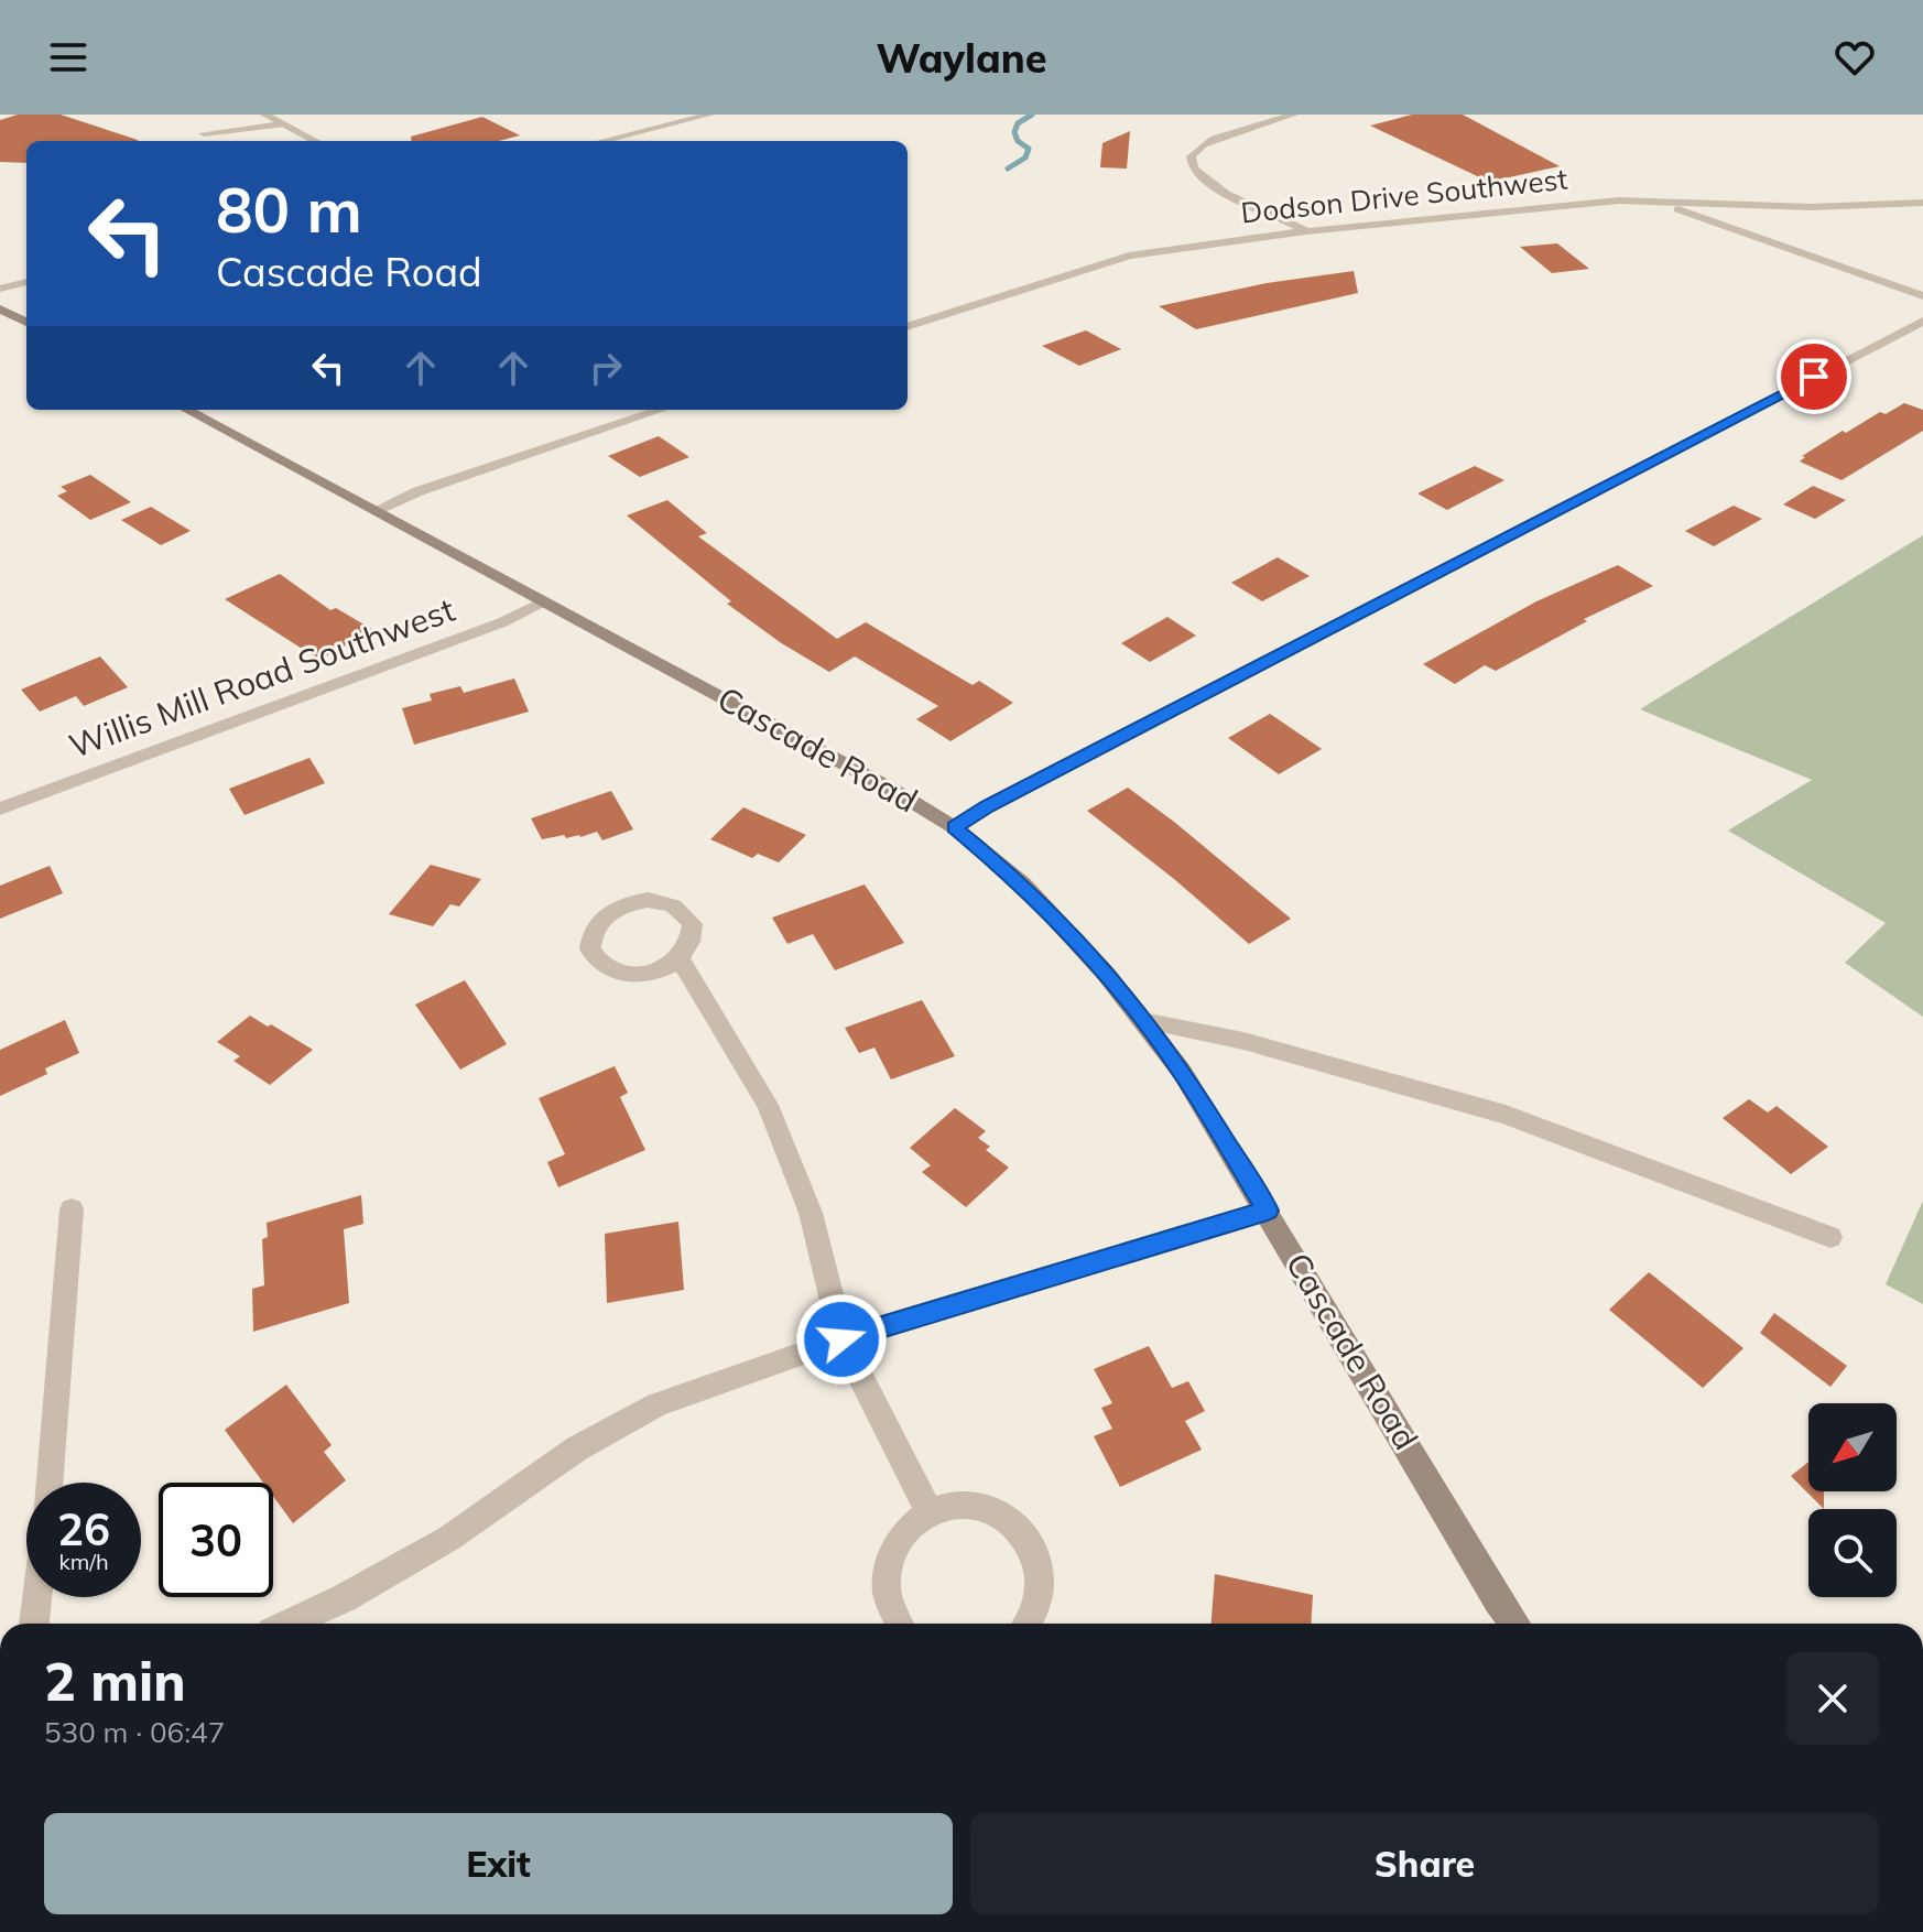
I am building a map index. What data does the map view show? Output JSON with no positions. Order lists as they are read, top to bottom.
{
  "streets": {
    "main road": ["Cascade Road"],
    "street": ["Dodson Drive Southwest", "Willis Mill Road Southwest"]
  },
  "crossings": [
    ["Willis Mill Road Southwest", "Cascade Road"]
  ],
  "north": "bottom left",
  "page": {
    "header": "Waylane",
    "turn": ["80 m", "Cascade Road"],
    "speed": "26 km/h",
    "limit": "30",
    "heading": ["2 min", "530 m · 06:47"],
    "buttons": ["Exit", "Share"]
  }
}
